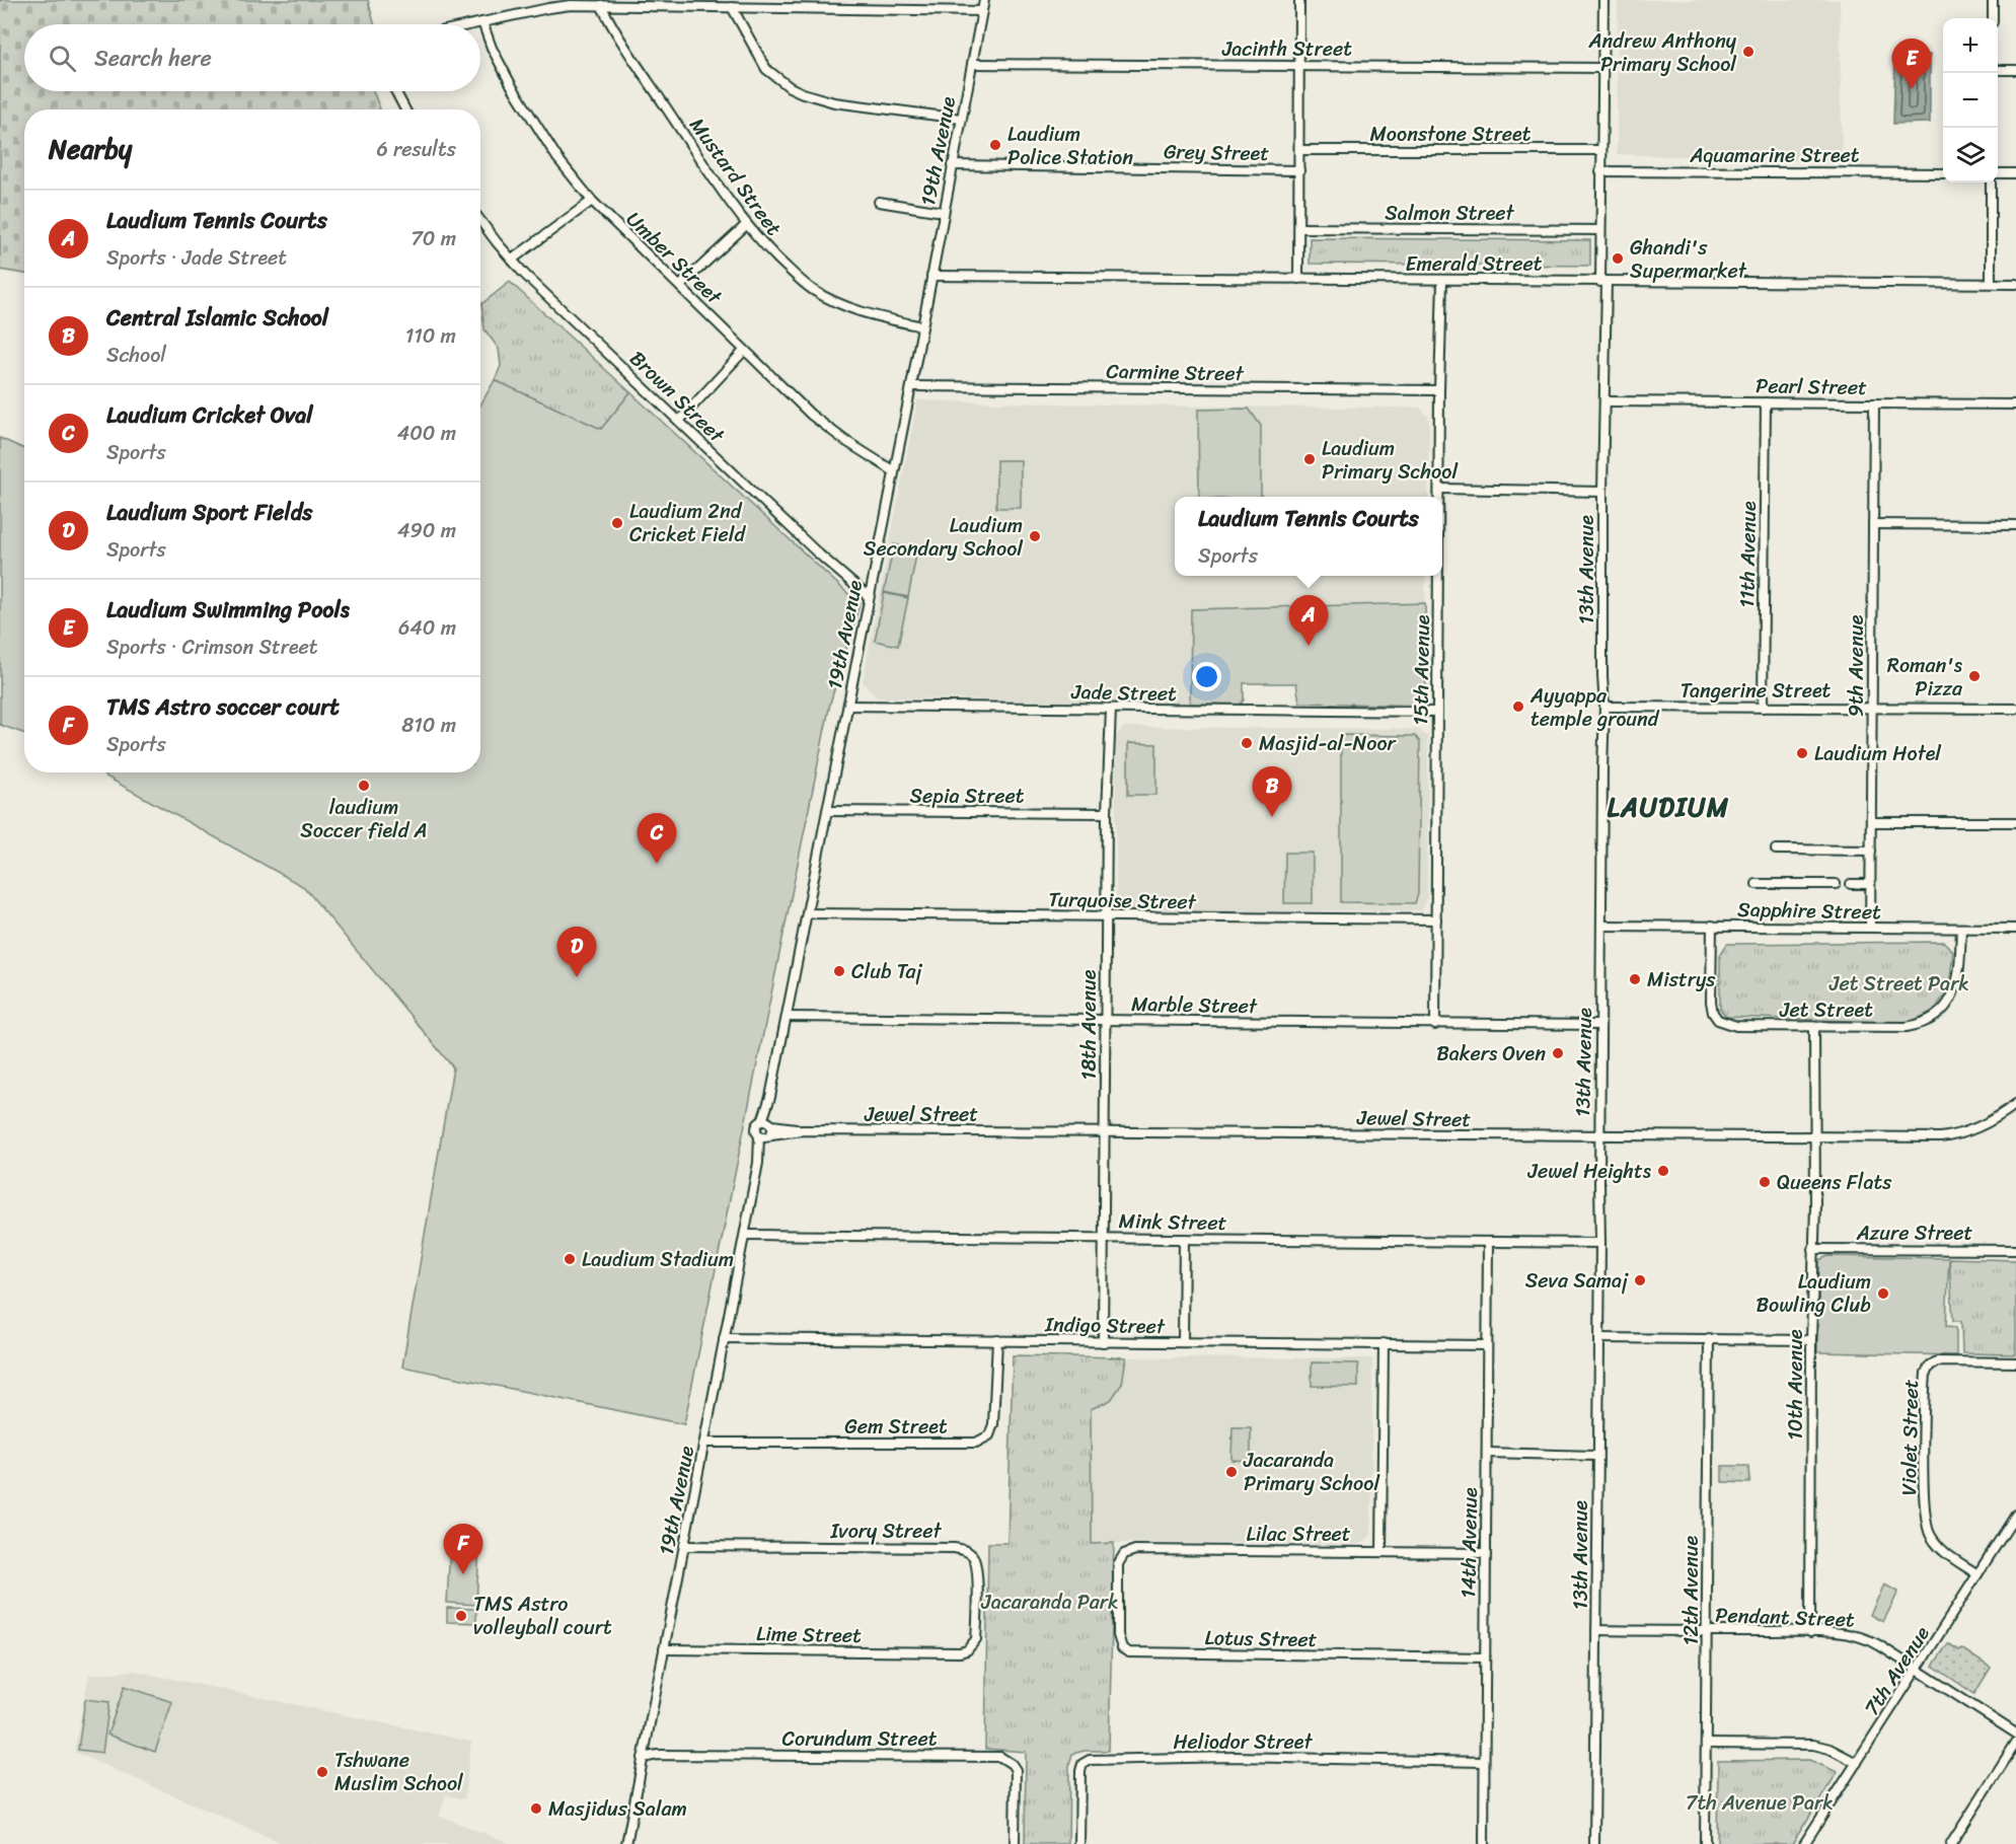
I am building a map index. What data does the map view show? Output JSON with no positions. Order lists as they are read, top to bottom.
{
  "streets": {
    "street": [
      "Jacinth Street",
      "Moonstone Street",
      "19th Avenue",
      "Grey Street",
      "Aquamarine Street",
      "Mustard Street",
      "Salmon Street",
      "Umber Street",
      "Emerald Street",
      "Carmine Street",
      "Pearl Street",
      "Brown Street",
      "11th Avenue",
      "13th Avenue",
      "9th Avenue",
      "15th Avenue",
      "Tangerine Street",
      "Jade Street",
      "Sepia Street",
      "Turquoise Street",
      "Sapphire Street",
      "Marble Street",
      "Jet Street",
      "18th Avenue",
      "Jewel Street",
      "Mink Street",
      "Azure Street",
      "Indigo Street",
      "10th Avenue",
      "Gem Street",
      "Violet Street",
      "Ivory Street",
      "Lilac Street",
      "14th Avenue",
      "12th Avenue",
      "Pendant Street",
      "Lime Street",
      "Lotus Street",
      "7th Avenue",
      "Corundum Street",
      "Heliodor Street"
    ]
  },
  "crossings": [
    ["Jacinth Street", "19th Avenue"],
    ["Jacinth Street", "13th Avenue"],
    ["Moonstone Street", "13th Avenue"],
    ["19th Avenue", "Grey Street"],
    ["19th Avenue", "Mustard Street"],
    ["19th Avenue", "Umber Street"],
    ["19th Avenue", "Emerald Street"],
    ["19th Avenue", "Carmine Street"],
    ["19th Avenue", "Brown Street"],
    ["19th Avenue", "Jade Street"],
    ["19th Avenue", "Sepia Street"],
    ["19th Avenue", "Turquoise Street"],
    ["19th Avenue", "Marble Street"],
    ["19th Avenue", "Jewel Street"],
    ["19th Avenue", "Mink Street"],
    ["19th Avenue", "Indigo Street"],
    ["19th Avenue", "Gem Street"],
    ["19th Avenue", "Ivory Street"],
    ["19th Avenue", "Lime Street"],
    ["19th Avenue", "Corundum Street"],
    ["Aquamarine Street", "13th Avenue"],
    ["Salmon Street", "13th Avenue"],
    ["Emerald Street", "13th Avenue"],
    ["Emerald Street", "15th Avenue"],
    ["Carmine Street", "15th Avenue"],
    ["Pearl Street", "11th Avenue"],
    ["Pearl Street", "13th Avenue"],
    ["Pearl Street", "9th Avenue"],
    ["11th Avenue", "Tangerine Street"],
    ["13th Avenue", "Tangerine Street"],
    ["13th Avenue", "Sapphire Street"],
    ["13th Avenue", "Marble Street"],
    ["13th Avenue", "Jewel Street"],
    ["13th Avenue", "Mink Street"],
    ["13th Avenue", "Pendant Street"],
    ["9th Avenue", "Tangerine Street"],
    ["9th Avenue", "Sapphire Street"],
    ["15th Avenue", "Jade Street"],
    ["15th Avenue", "Turquoise Street"],
    ["15th Avenue", "Marble Street"],
    ["Jade Street", "18th Avenue"],
    ["Sepia Street", "18th Avenue"],
    ["Turquoise Street", "18th Avenue"],
    ["Sapphire Street", "Jet Street"],
    ["Marble Street", "18th Avenue"],
    ["Jet Street", "10th Avenue"],
    ["18th Avenue", "Jewel Street"],
    ["18th Avenue", "Mink Street"],
    ["18th Avenue", "Indigo Street"],
    ["Jewel Street", "10th Avenue"],
    ["Mink Street", "14th Avenue"],
    ["Azure Street", "10th Avenue"],
    ["Indigo Street", "Gem Street"],
    ["Indigo Street", "14th Avenue"],
    ["10th Avenue", "Pendant Street"],
    ["Violet Street", "7th Avenue"],
    ["Ivory Street", "Lime Street"],
    ["Lilac Street", "14th Avenue"],
    ["Lilac Street", "Lotus Street"],
    ["14th Avenue", "Lotus Street"],
    ["14th Avenue", "Heliodor Street"],
    ["12th Avenue", "Pendant Street"],
    ["Pendant Street", "7th Avenue"]
  ],
  "districts": ["LAUDIUM"],
  "parks": ["Jet Street Park", "Jacaranda Park", "7th Avenue Park"],
  "places": [
    "Andrew Anthony Primary School",
    "Laudium Police Station",
    "Ghandi's Supermarket",
    "Laudium Primary School",
    "Laudium 2nd Cricket Field",
    "Laudium Secondary School",
    "Roman's Pizza",
    "Ayyappa temple ground",
    "Masjid-al-Noor",
    "Laudium Hotel",
    "laudium Soccer field A",
    "Club Taj",
    "Mistrys",
    "Bakers Oven",
    "Jewel Heights",
    "Queens Flats",
    "Laudium Stadium",
    "Seva Samaj",
    "Laudium Bowling Club",
    "Jacaranda Primary School",
    "TMS Astro volleyball court",
    "Tshwane Muslim School",
    "Masjidus Salam"
  ],
  "page": {
    "map_buttons": ["+", "−"],
    "search": "Search here",
    "pins": [
      "E",
      "A",
      "B",
      "C",
      "D",
      "F"
    ],
    "heading": ["Nearby", "6 results"],
    "list": [
      {
        "mark": "A",
        "name": "Laudium Tennis Courts",
        "note": "Sports · Jade Street",
        "value": "70 m"
      },
      {
        "mark": "B",
        "name": "Central Islamic School",
        "note": "School",
        "value": "110 m"
      },
      {
        "mark": "C",
        "name": "Laudium Cricket Oval",
        "note": "Sports",
        "value": "400 m"
      },
      {
        "mark": "D",
        "name": "Laudium Sport Fields",
        "note": "Sports",
        "value": "490 m"
      },
      {
        "mark": "E",
        "name": "Laudium Swimming Pools",
        "note": "Sports · Crimson Street",
        "value": "640 m"
      },
      {
        "mark": "F",
        "name": "TMS Astro soccer court",
        "note": "Sports",
        "value": "810 m"
      }
    ],
    "popup": ["Laudium Tennis Courts", "Sports"]
  }
}
